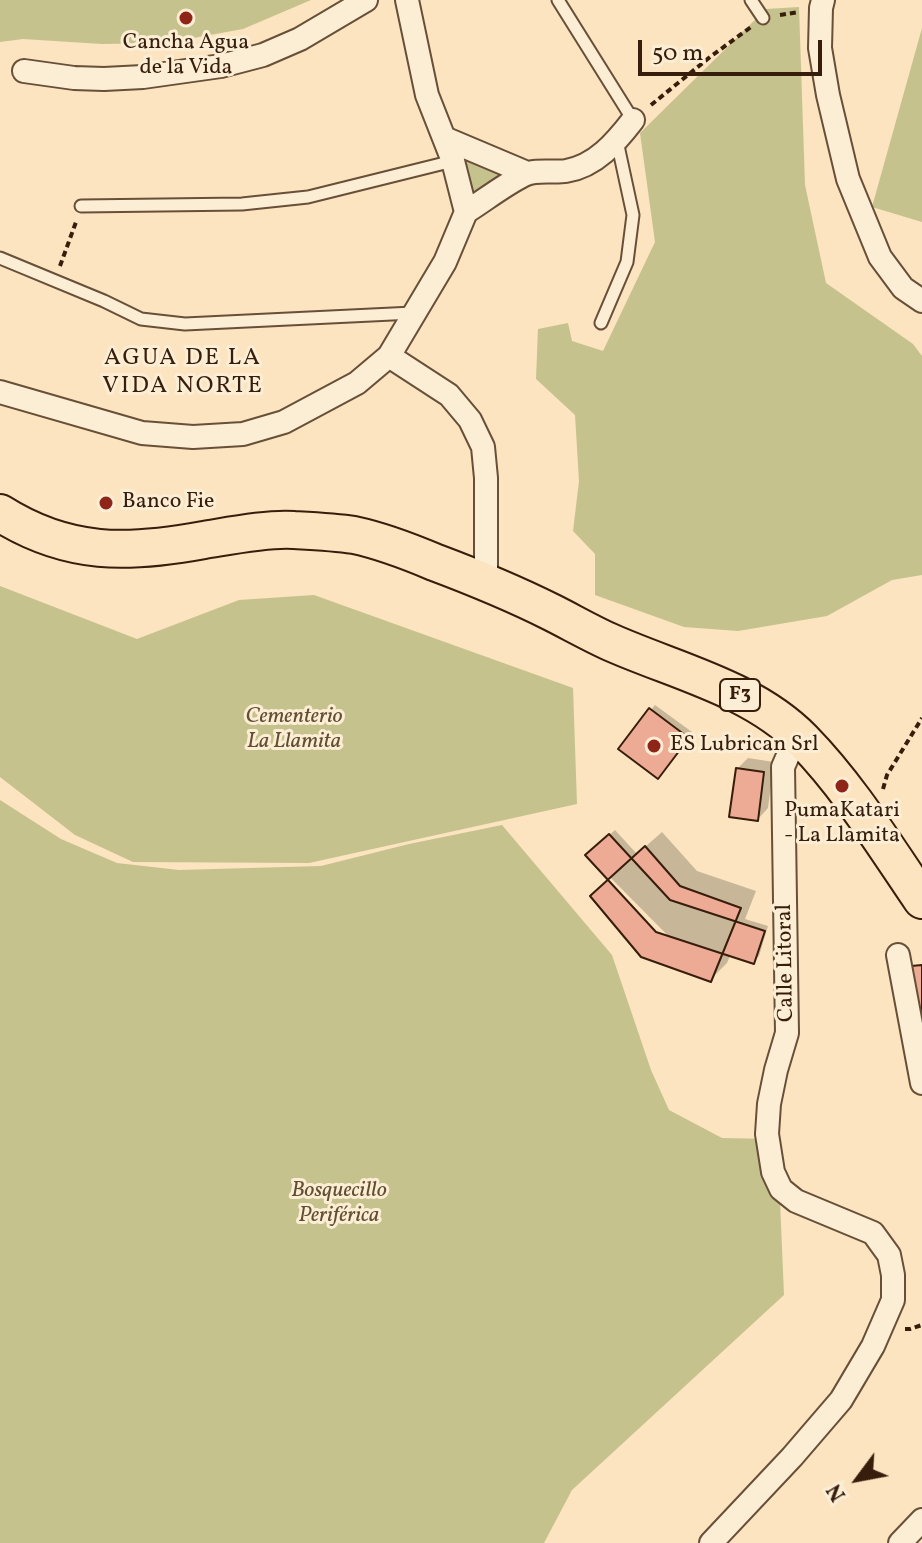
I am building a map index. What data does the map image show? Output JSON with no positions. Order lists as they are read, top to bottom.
{
  "streets": {
    "highway": ["F3"],
    "street": ["Calle Litoral"]
  },
  "crossings": [
    ["F3", "Calle Litoral"]
  ],
  "districts": ["AGUA DE LA VIDA NORTE"],
  "parks": ["Cementerio La Llamita", "Bosquecillo Periférica"],
  "places": [
    "Cancha Agua de la Vida",
    "Banco Fie",
    "ES Lubrican Srl",
    "PumaKatari - La Llamita"
  ],
  "scale_bar": "50 m",
  "north": "bottom left"
}
